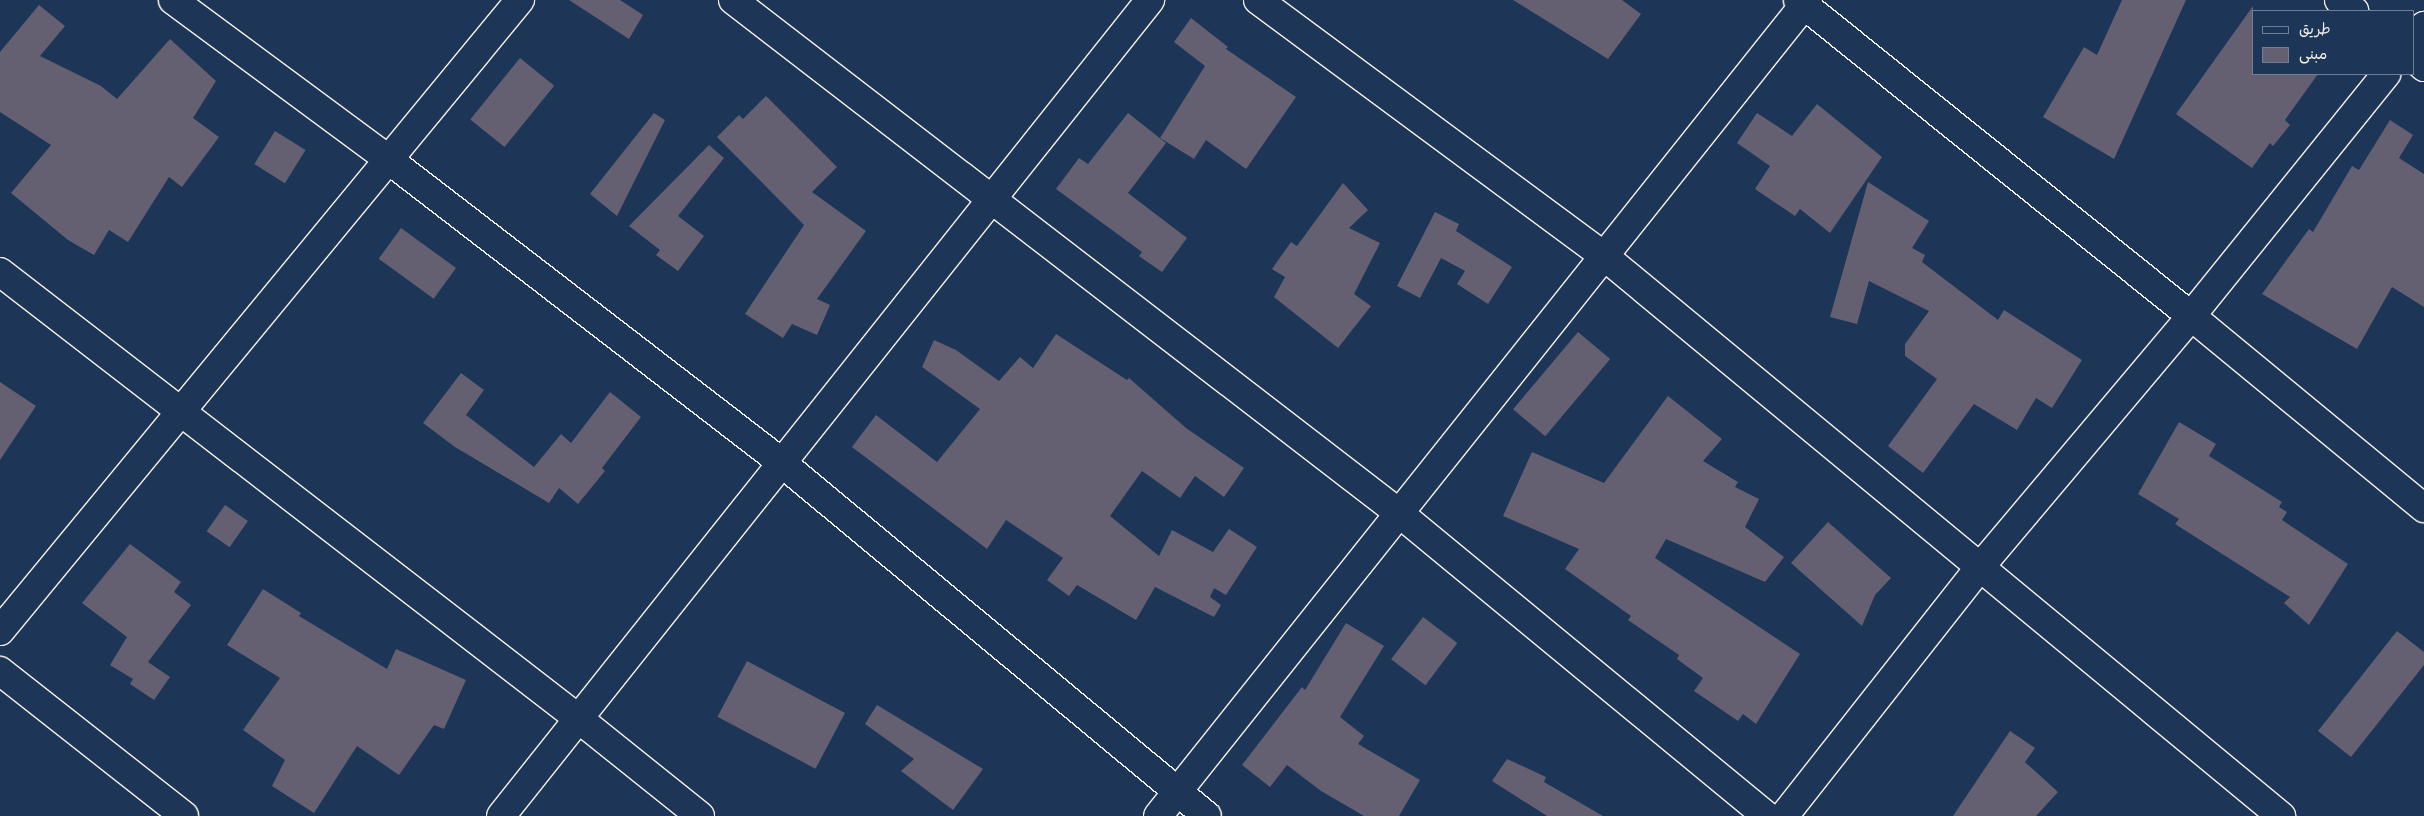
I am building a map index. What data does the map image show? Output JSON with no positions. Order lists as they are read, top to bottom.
{
  "legend": ["طريق", "مبنى"]
}
